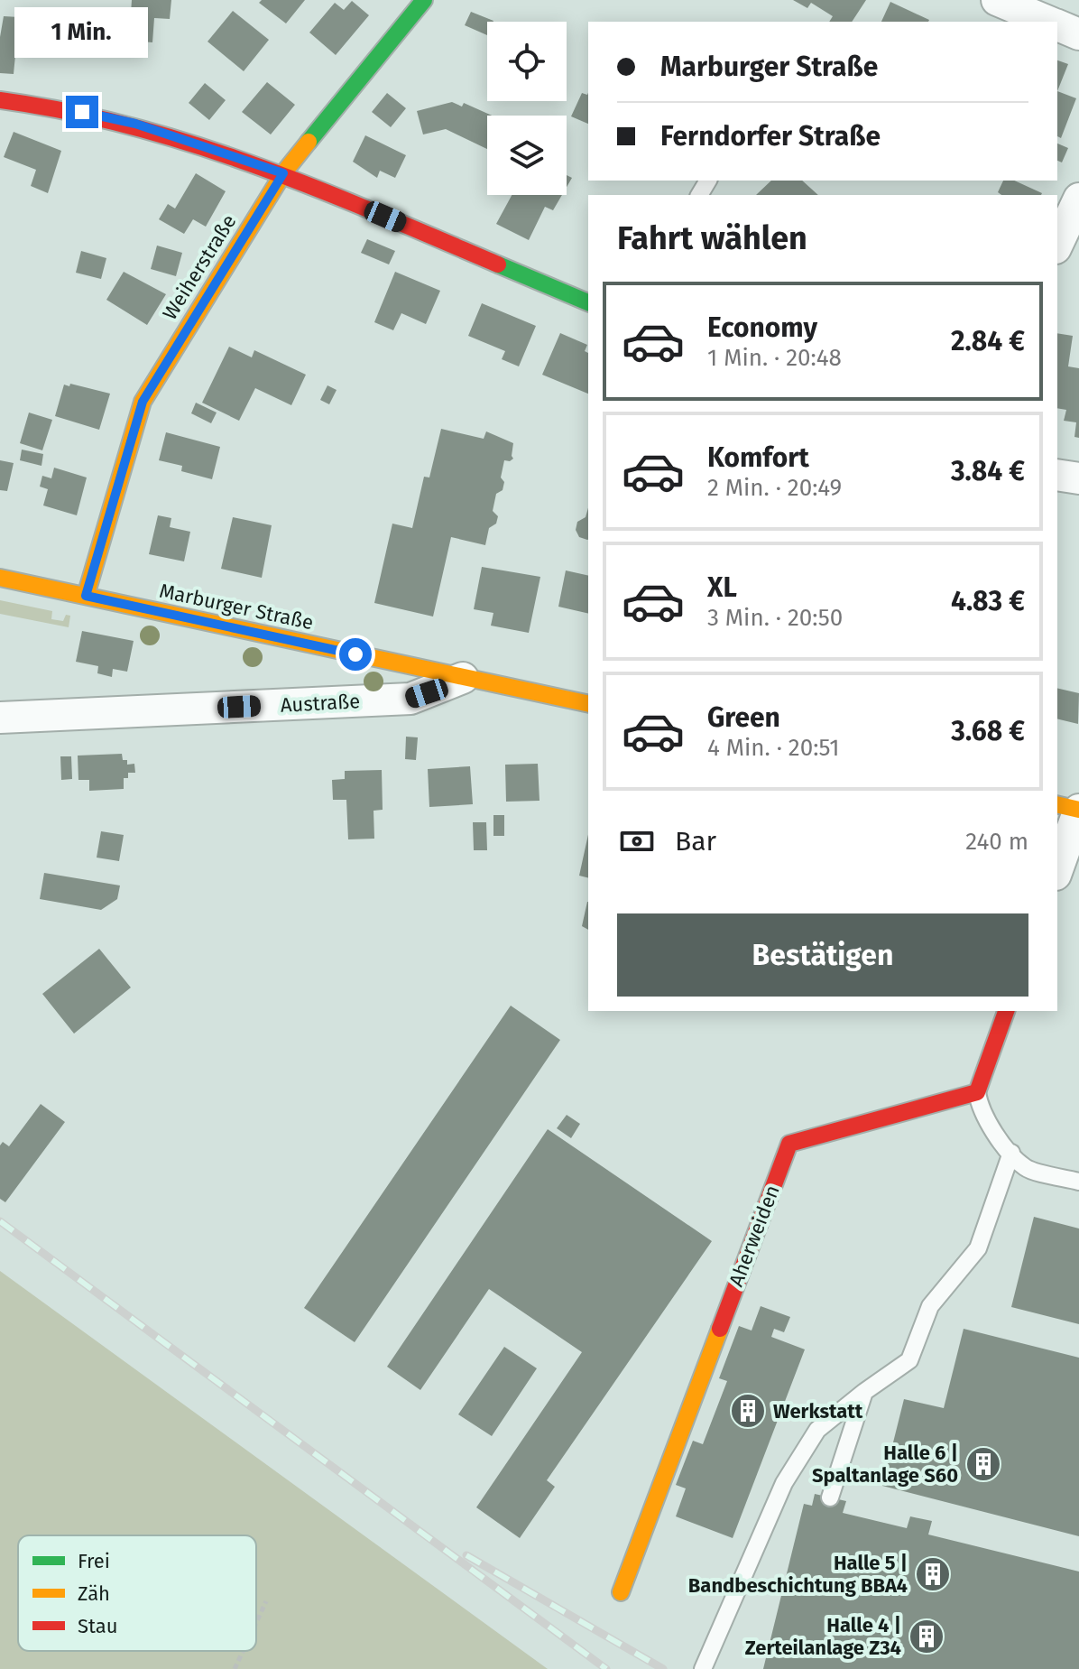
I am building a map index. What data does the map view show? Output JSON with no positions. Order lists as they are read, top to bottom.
{
  "streets": {
    "street": [
      "Weiherstraße",
      "Marburger Straße",
      "Austraße",
      "Aherweiden"
    ]
  },
  "crossings": [
    ["Weiherstraße", "Marburger Straße"],
    ["Marburger Straße", "Austraße"]
  ],
  "places": {
    "building": [
      "Werkstatt",
      "Halle 6 | Spaltanlage S60",
      "Halle 5 | Bandbeschichtung BBA4",
      "Halle 4 | Zerteilanlage Z34"
    ]
  },
  "legend": ["Frei", "Zäh", "Stau"],
  "page": {
    "bubble": "1 Min.",
    "banner": ["Marburger Straße", "Ferndorfer Straße"],
    "heading": "Fahrt wählen",
    "list": [
      {
        "name": "Economy",
        "note": "1 Min. · 20:48",
        "value": "2.84 €"
      },
      {
        "name": "Komfort",
        "note": "2 Min. · 20:49",
        "value": "3.84 €"
      },
      {
        "name": "XL",
        "note": "3 Min. · 20:50",
        "value": "4.83 €"
      },
      {
        "name": "Green",
        "note": "4 Min. · 20:51",
        "value": "3.68 €"
      }
    ],
    "pay": ["Bar", "240 m"],
    "buttons": "Bestätigen"
  }
}
